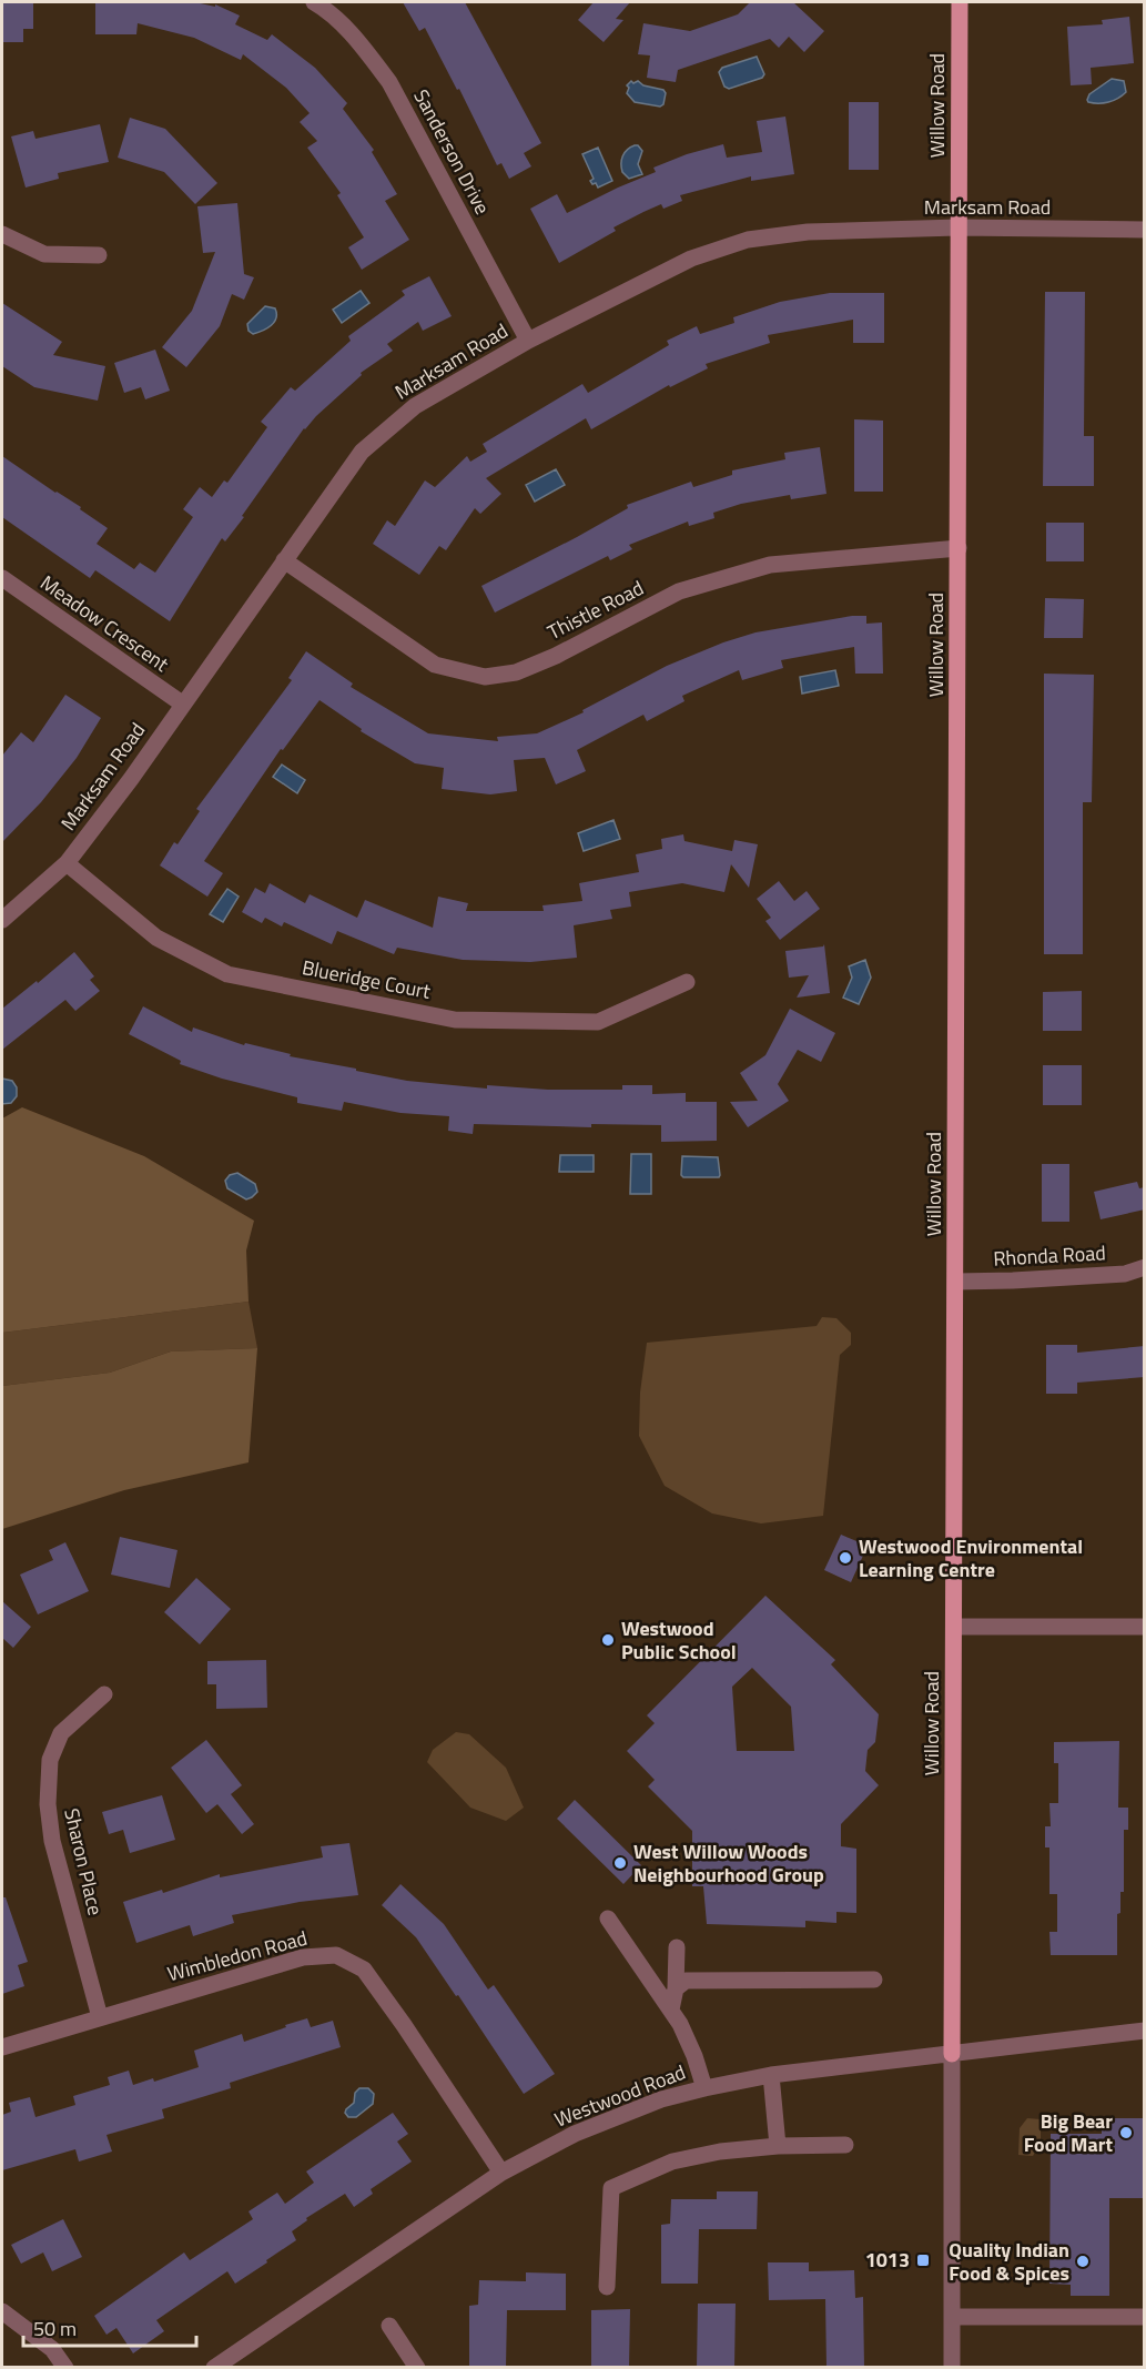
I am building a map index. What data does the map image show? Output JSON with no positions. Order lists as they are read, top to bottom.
{
  "streets": {
    "main road": ["Willow Road"],
    "street": [
      "Sanderson Drive",
      "Marksam Road",
      "Thistle Road",
      "Meadow Crescent",
      "Blueridge Court",
      "Rhonda Road",
      "Sharon Place",
      "Wimbledon Road",
      "Westwood Road"
    ]
  },
  "crossings": [
    ["Willow Road", "Marksam Road"],
    ["Willow Road", "Thistle Road"],
    ["Willow Road", "Rhonda Road"],
    ["Willow Road", "Westwood Road"],
    ["Sanderson Drive", "Marksam Road"],
    ["Marksam Road", "Thistle Road"],
    ["Marksam Road", "Meadow Crescent"],
    ["Marksam Road", "Blueridge Court"],
    ["Sharon Place", "Wimbledon Road"],
    ["Wimbledon Road", "Westwood Road"]
  ],
  "places": {
    "other": [
      "Westwood Environmental Learning Centre",
      "Westwood Public School",
      "West Willow Woods Neighbourhood Group",
      "Big Bear Food Mart",
      "Quality Indian Food & Spices"
    ],
    "transit": ["1013"]
  },
  "scale_bar": "50 m"
}
